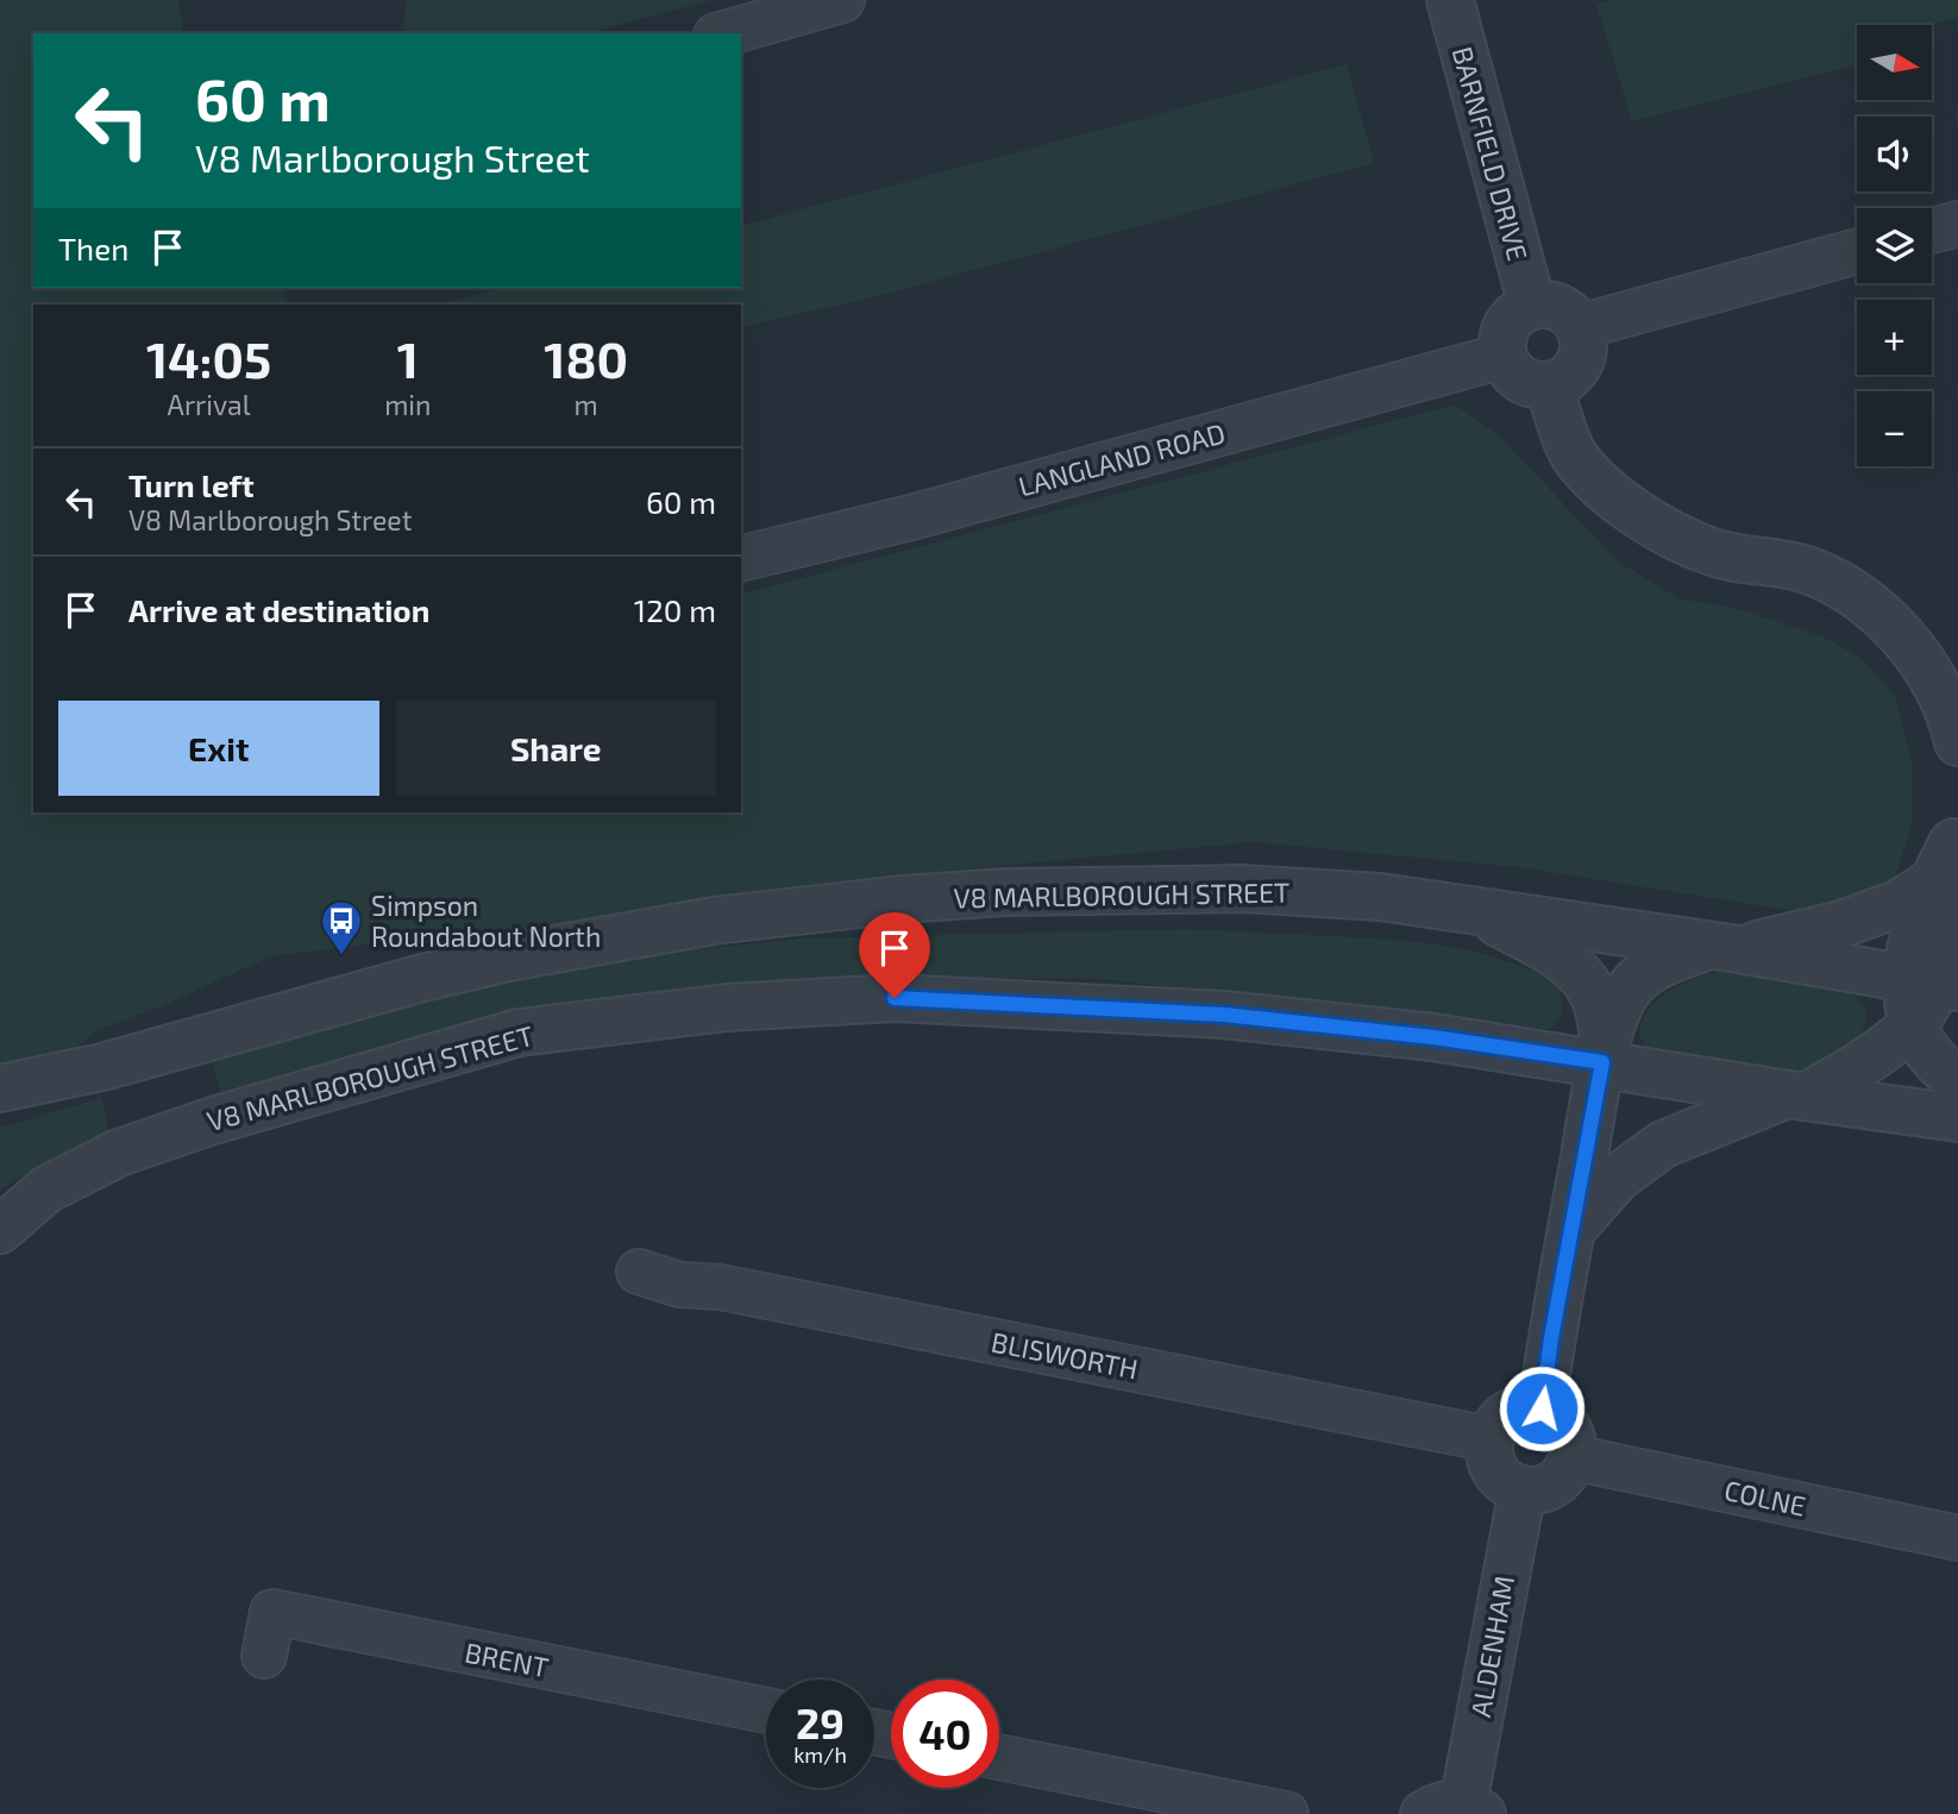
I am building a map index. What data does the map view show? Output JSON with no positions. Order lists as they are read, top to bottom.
{
  "streets": {
    "street": [
      "BARNFIELD DRIVE",
      "LANGLAND ROAD",
      "V8 MARLBOROUGH STREET",
      "BLISWORTH",
      "COLNE",
      "ALDENHAM",
      "BRENT"
    ]
  },
  "crossings": [
    ["BARNFIELD DRIVE", "LANGLAND ROAD"],
    ["BLISWORTH", "COLNE"],
    ["BLISWORTH", "ALDENHAM"],
    ["COLNE", "ALDENHAM"]
  ],
  "places": {
    "bus stop": ["Simpson Roundabout North"]
  },
  "north": "right",
  "page": {
    "map_buttons": ["+", "−"],
    "turn": ["60 m", "V8 Marlborough Street"],
    "then": "Then",
    "eta": [
      "14:05",
      "Arrival",
      "1",
      "min",
      "180",
      "m"
    ],
    "list": [
      {
        "name": "Turn left",
        "note": "V8 Marlborough Street",
        "value": "60 m"
      },
      {
        "name": "Arrive at destination",
        "value": "120 m"
      }
    ],
    "buttons": ["Exit", "Share"],
    "speed": "29 km/h",
    "limit": "40"
  }
}
